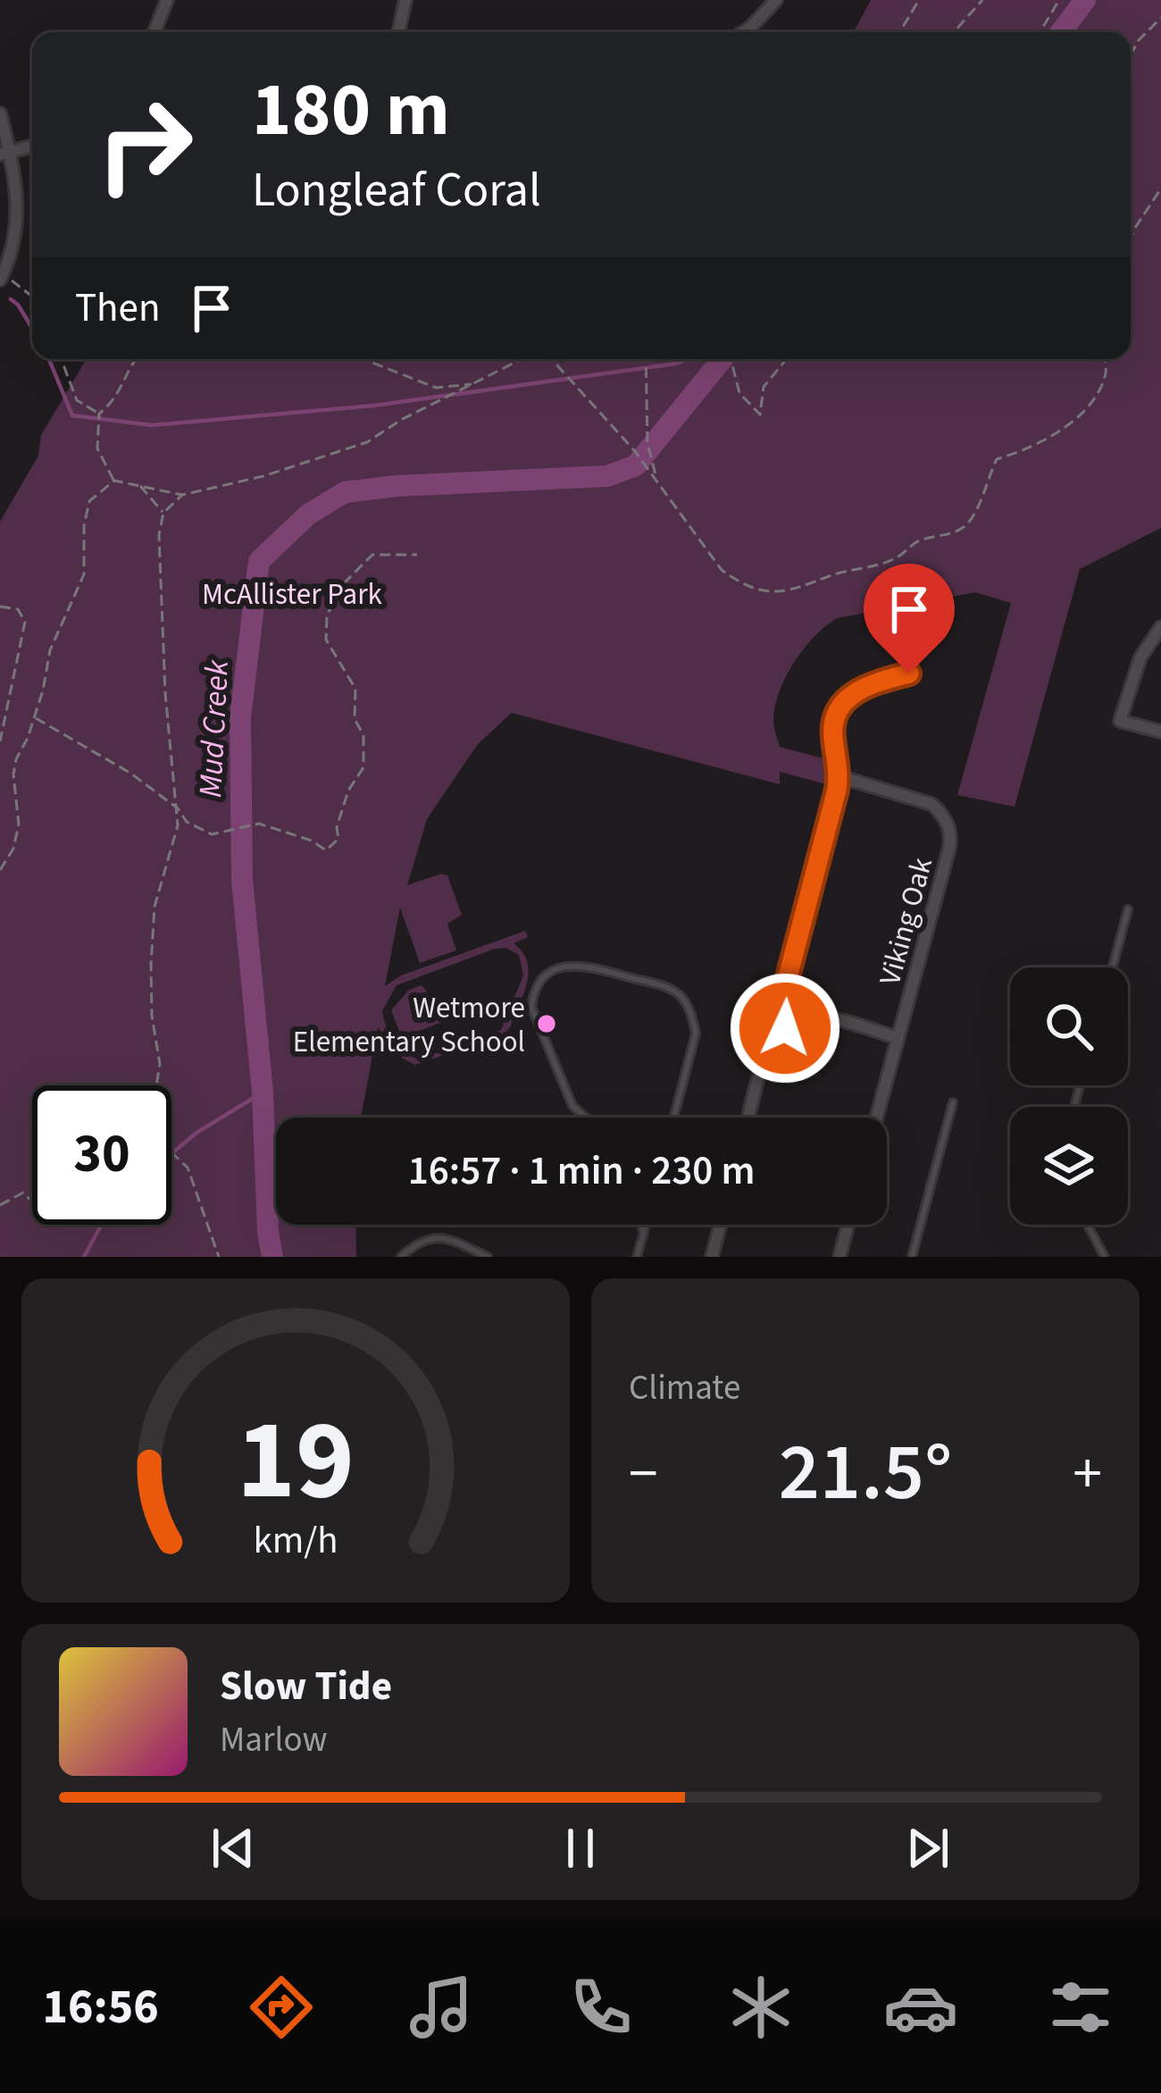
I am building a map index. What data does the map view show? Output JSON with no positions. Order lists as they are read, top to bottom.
{
  "streets": {
    "street": ["Viking Oak"]
  },
  "water": ["Mud Creek"],
  "parks": ["McAllister Park"],
  "places": ["Wetmore Elementary School"],
  "page": {
    "turn": ["180 m", "Longleaf Coral"],
    "then": "Then",
    "limit": "30",
    "trip": "16:57 · 1 min · 230 m",
    "tile": "Climate",
    "heat": ["−", "21.5°", "+"],
    "song": ["Slow Tide", "Marlow"],
    "tabs": "16:56",
    "gauge": ["19", "km/h"]
  }
}
